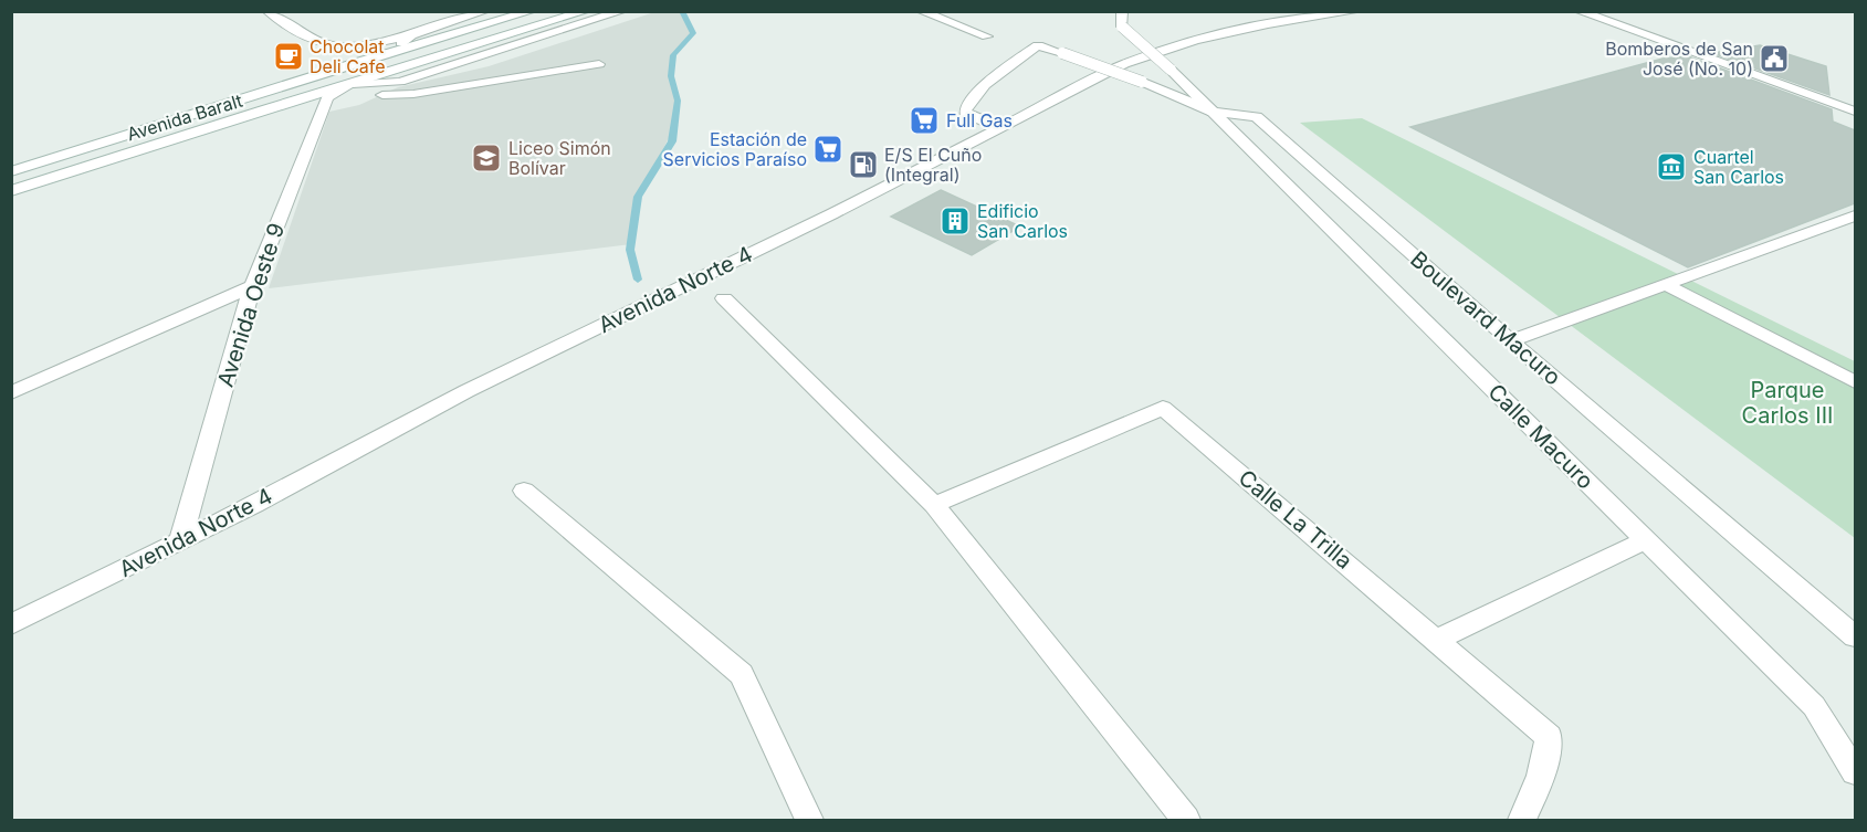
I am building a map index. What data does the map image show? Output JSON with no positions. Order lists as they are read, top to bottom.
{
  "streets": {
    "street": [
      "Avenida Baralt",
      "Avenida Norte 4",
      "Avenida Oeste 9",
      "Boulevard Macuro",
      "Calle Macuro",
      "Calle La Trilla"
    ]
  },
  "crossings": [
    ["Avenida Norte 4", "Avenida Oeste 9"],
    ["Boulevard Macuro", "Calle Macuro"]
  ],
  "parks": ["Parque Carlos III"],
  "places": {
    "cafe": ["Chocolat Deli Cafe"],
    "public building": ["Bomberos de San José (No. 10)"],
    "supermarket": ["Full Gas", "Estación de Servicios Paraíso"],
    "school or university": ["Liceo Simón Bolívar"],
    "fuel station": ["E/S El Cuño (Integral)"],
    "museum": ["Cuartel San Carlos"],
    "building": ["Edificio San Carlos"]
  }
}
